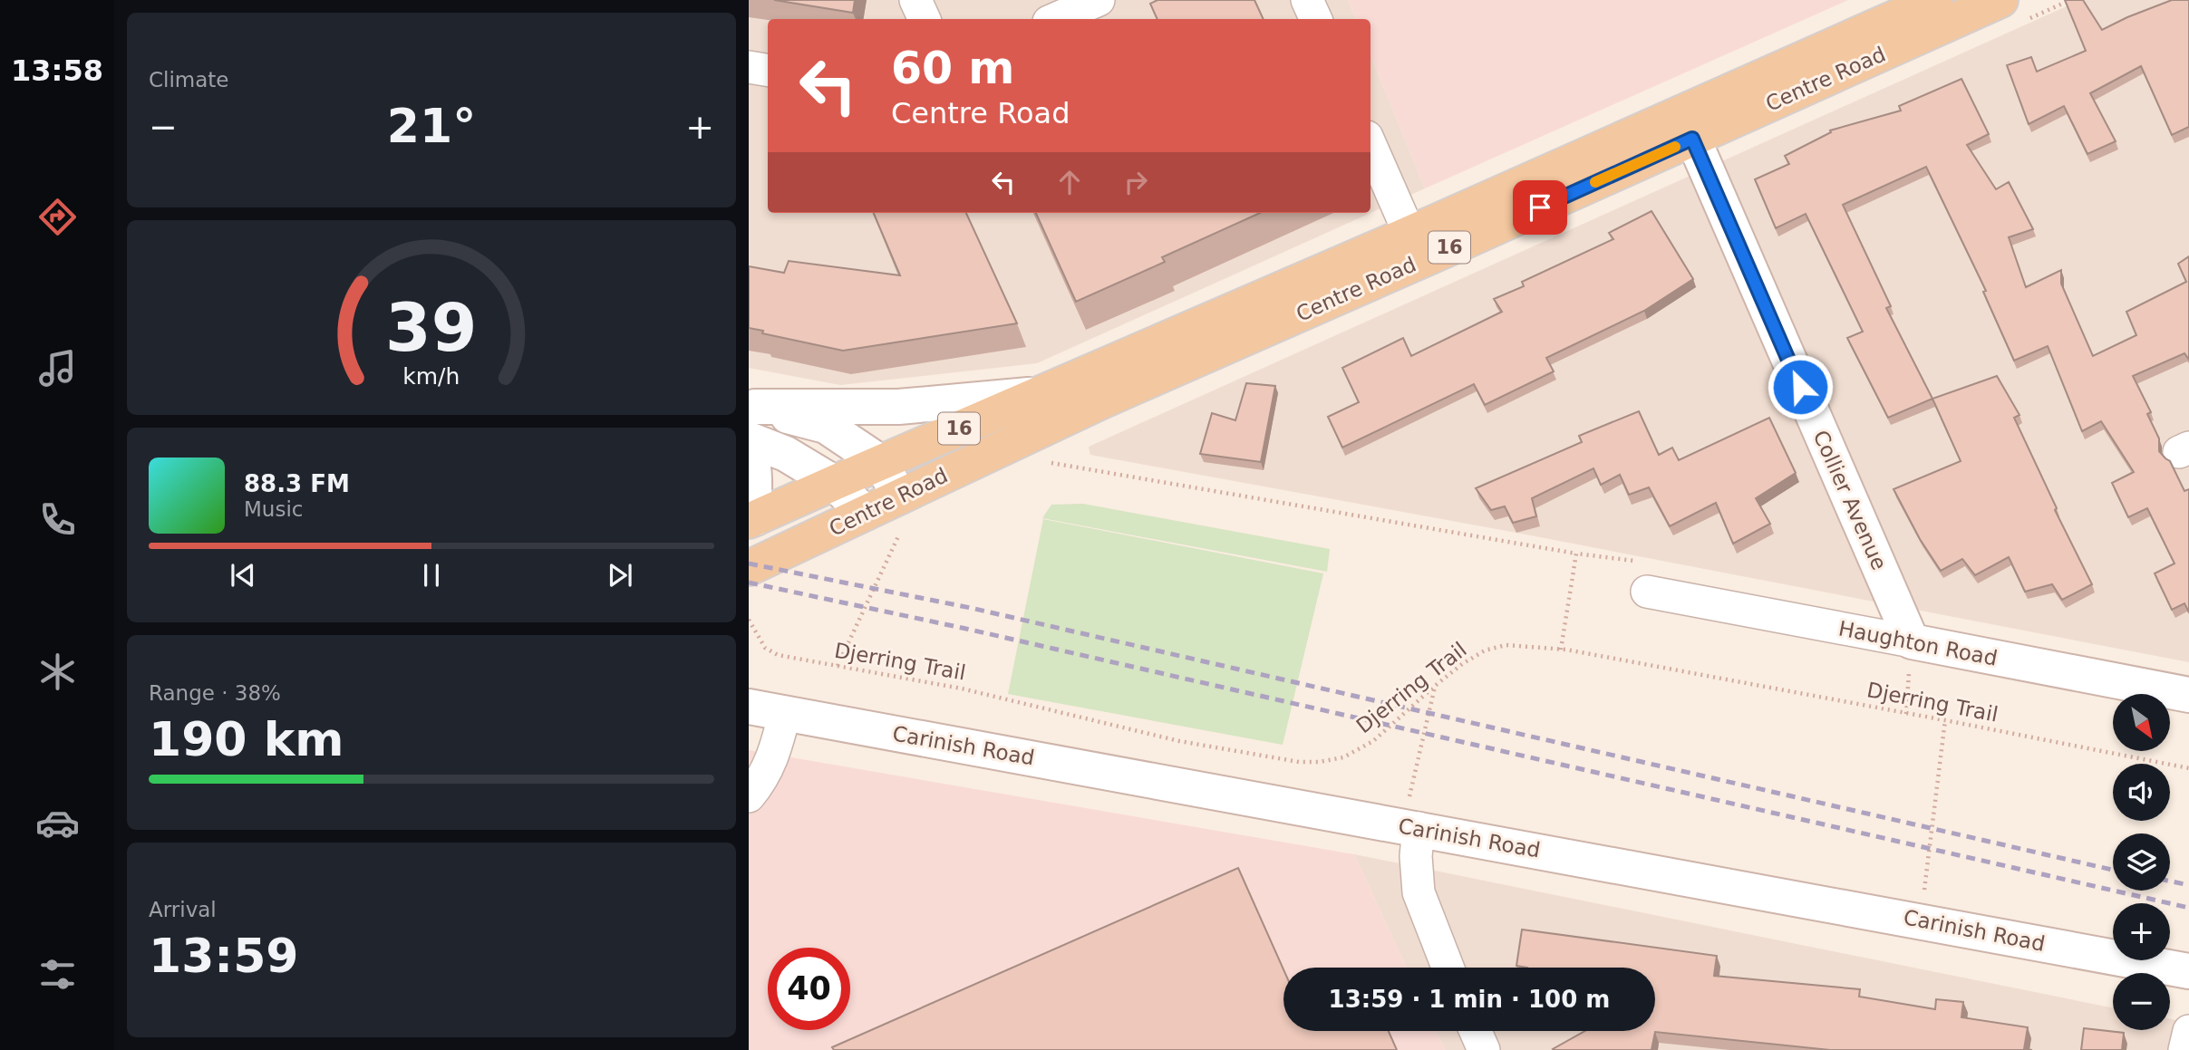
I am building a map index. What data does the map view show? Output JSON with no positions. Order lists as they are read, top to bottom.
{
  "streets": {
    "main road": ["Centre Road", "16"],
    "street": ["Collier Avenue", "Haughton Road", "Carinish Road"],
    "path": ["Djerring Trail"]
  },
  "crossings": [
    ["Centre Road", "Collier Avenue"],
    ["Collier Avenue", "Haughton Road"]
  ],
  "north": "bottom right",
  "page": {
    "tabs": "13:58",
    "tile": [
      "Climate",
      ["Range · 38%", "190 km"],
      ["Arrival", "13:59"]
    ],
    "turn": ["60 m", "Centre Road"],
    "heat": ["−", "21°", "+"],
    "song": ["88.3 FM", "Music"],
    "map_buttons": ["+", "−"],
    "limit": "40",
    "trip": "13:59 · 1 min · 100 m",
    "gauge": ["39", "km/h"]
  }
}
